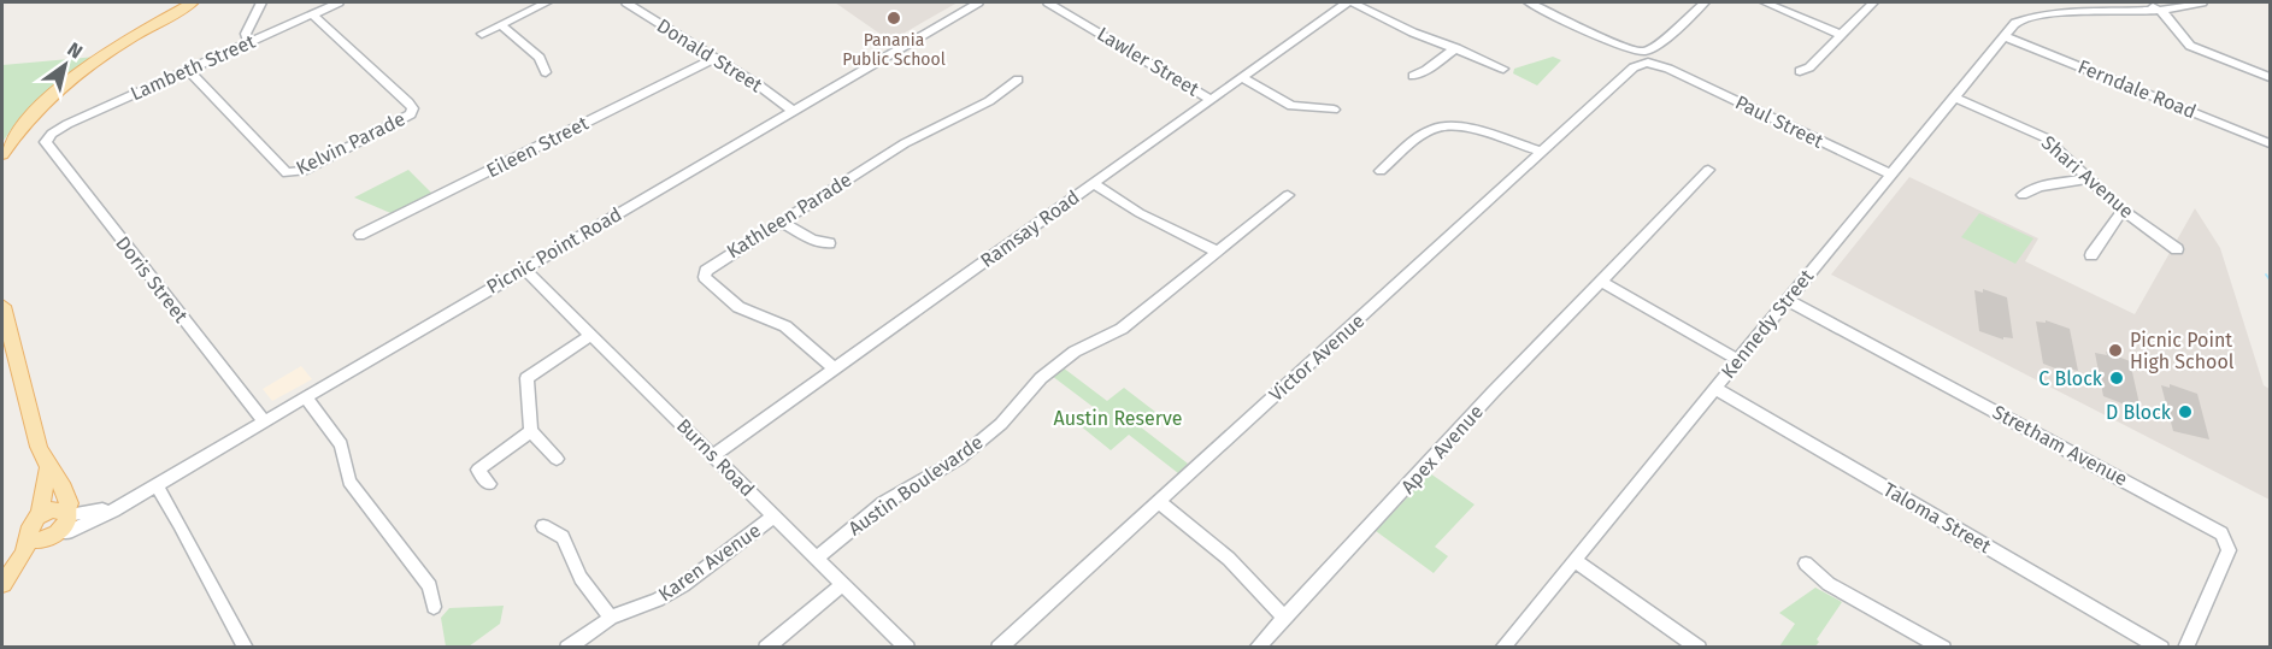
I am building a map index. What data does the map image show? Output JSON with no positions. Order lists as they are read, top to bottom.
{
  "streets": {
    "street": [
      "Donald Street",
      "Lawler Street",
      "Lambeth Street",
      "Ferndale Road",
      "Paul Street",
      "Kelvin Parade",
      "Eileen Street",
      "Shari Avenue",
      "Kathleen Parade",
      "Ramsay Road",
      "Picnic Point Road",
      "Doris Street",
      "Kennedy Street",
      "Victor Avenue",
      "Stretham Avenue",
      "Apex Avenue",
      "Burns Road",
      "Austin Boulevarde",
      "Taloma Street",
      "Karen Avenue"
    ]
  },
  "crossings": [
    ["Donald Street", "Eileen Street"],
    ["Donald Street", "Picnic Point Road"],
    ["Lawler Street", "Ramsay Road"],
    ["Lambeth Street", "Kelvin Parade"],
    ["Lambeth Street", "Doris Street"],
    ["Ferndale Road", "Kennedy Street"],
    ["Paul Street", "Kennedy Street"],
    ["Paul Street", "Victor Avenue"],
    ["Shari Avenue", "Kennedy Street"],
    ["Kathleen Parade", "Ramsay Road"],
    ["Ramsay Road", "Burns Road"],
    ["Picnic Point Road", "Doris Street"],
    ["Picnic Point Road", "Burns Road"],
    ["Kennedy Street", "Stretham Avenue"],
    ["Kennedy Street", "Taloma Street"],
    ["Burns Road", "Austin Boulevarde"],
    ["Burns Road", "Karen Avenue"]
  ],
  "parks": ["Austin Reserve"],
  "places": [
    "Panania Public School",
    "Picnic Point High School",
    "C Block",
    "D Block"
  ],
  "north": "top right"
}
